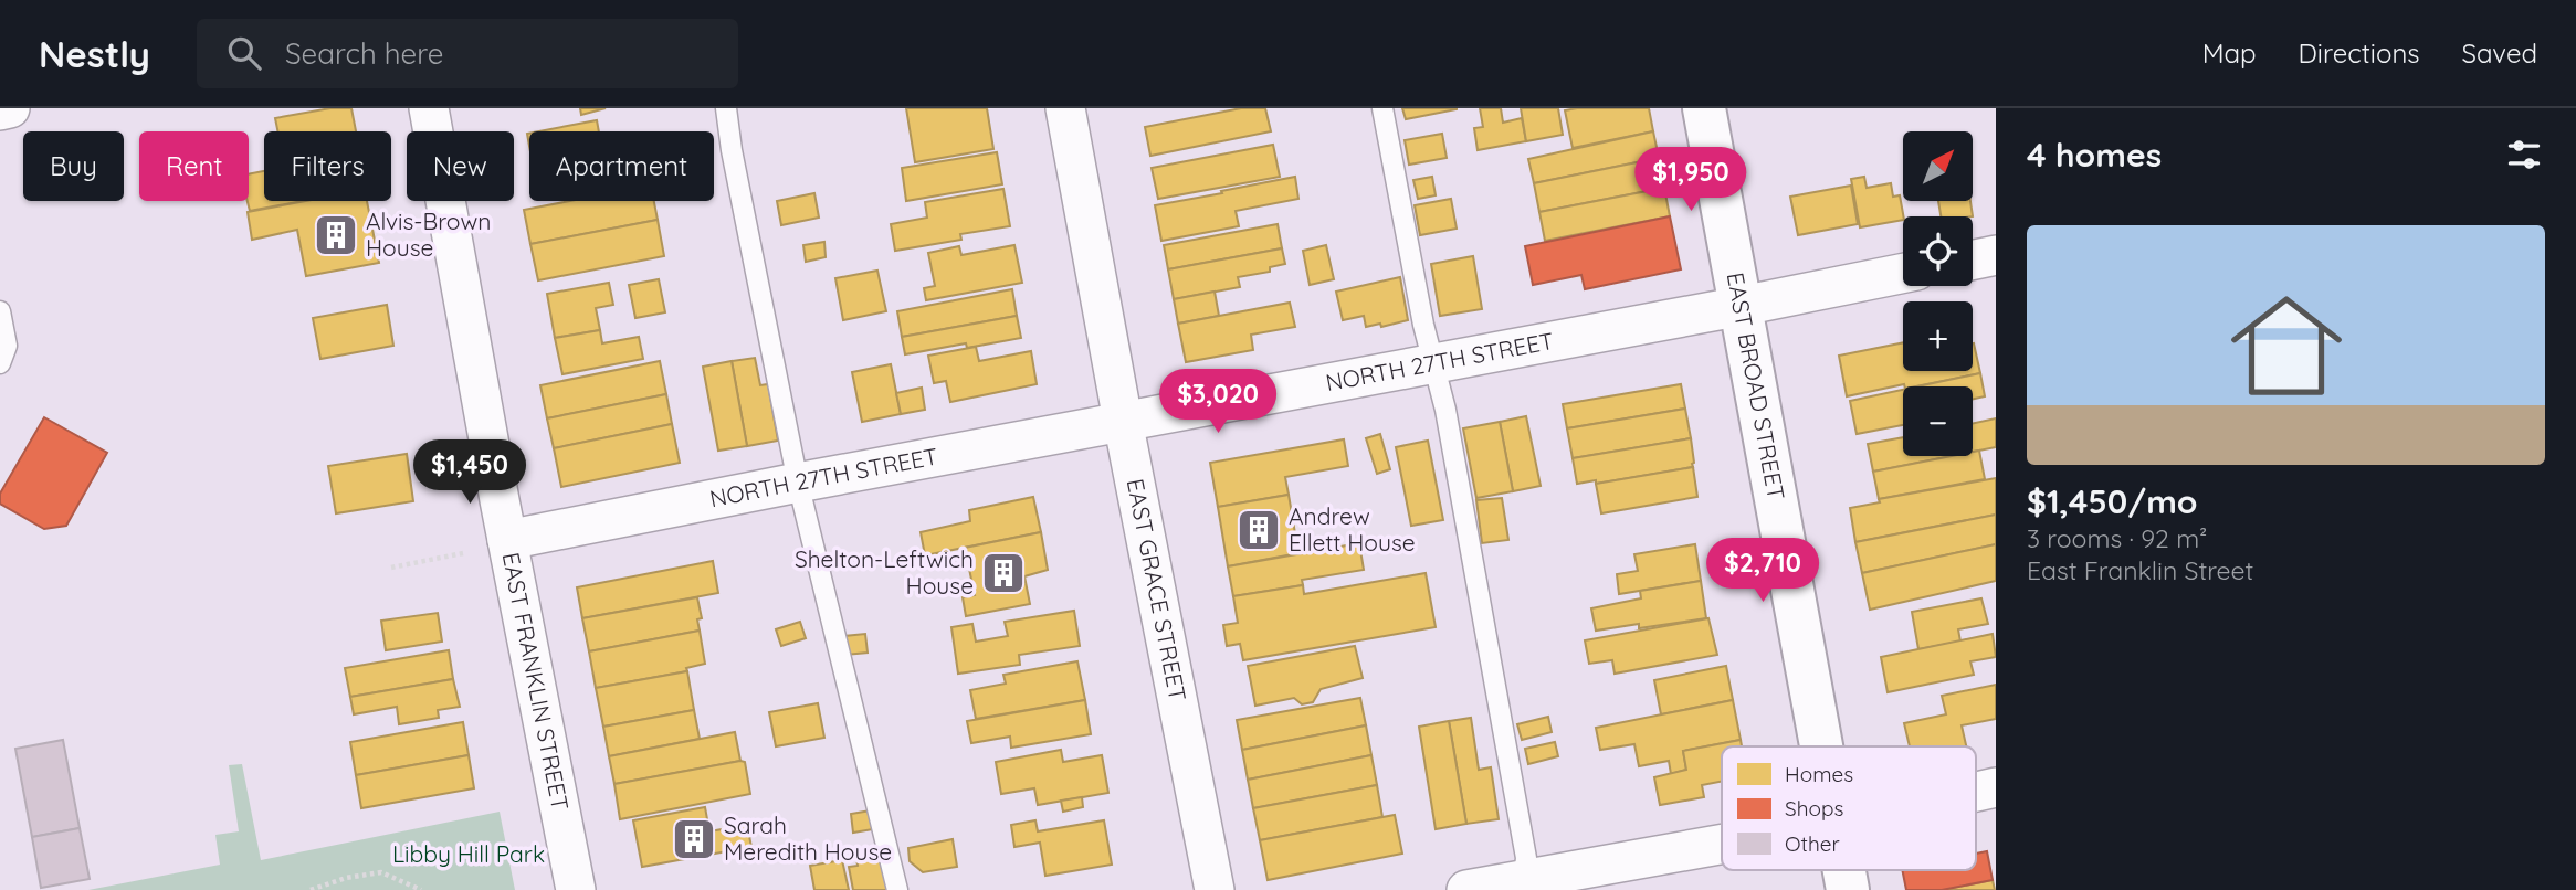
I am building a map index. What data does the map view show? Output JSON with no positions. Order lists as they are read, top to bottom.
{
  "streets": {
    "main road": ["EAST BROAD STREET"],
    "street": ["NORTH 27TH STREET", "EAST GRACE STREET", "EAST FRANKLIN STREET"]
  },
  "crossings": [
    ["NORTH 27TH STREET", "EAST BROAD STREET"],
    ["NORTH 27TH STREET", "EAST GRACE STREET"],
    ["NORTH 27TH STREET", "EAST FRANKLIN STREET"]
  ],
  "parks": ["Libby Hill Park"],
  "places": {
    "building": [
      "Alvis-Brown House",
      "Andrew Ellett House",
      "Shelton-Leftwich House",
      "Sarah Meredith House"
    ]
  },
  "legend": ["Homes", "Shops", "Other"],
  "north": "top right",
  "page": {
    "header": "Nestly",
    "search": "Search here",
    "nav": ["Map", "Directions", "Saved"],
    "heading": "4 homes",
    "map_buttons": ["+", "−"],
    "chip": [
      "Buy",
      "Rent",
      "Filters",
      "New",
      "Apartment"
    ],
    "price": [
      "$1,950",
      "$3,020",
      "$1,450",
      "$2,710"
    ],
    "list": [
      {
        "name": "$1,450/mo",
        "note": "3 rooms · 92 m² · East Franklin Street"
      }
    ]
  }
}
